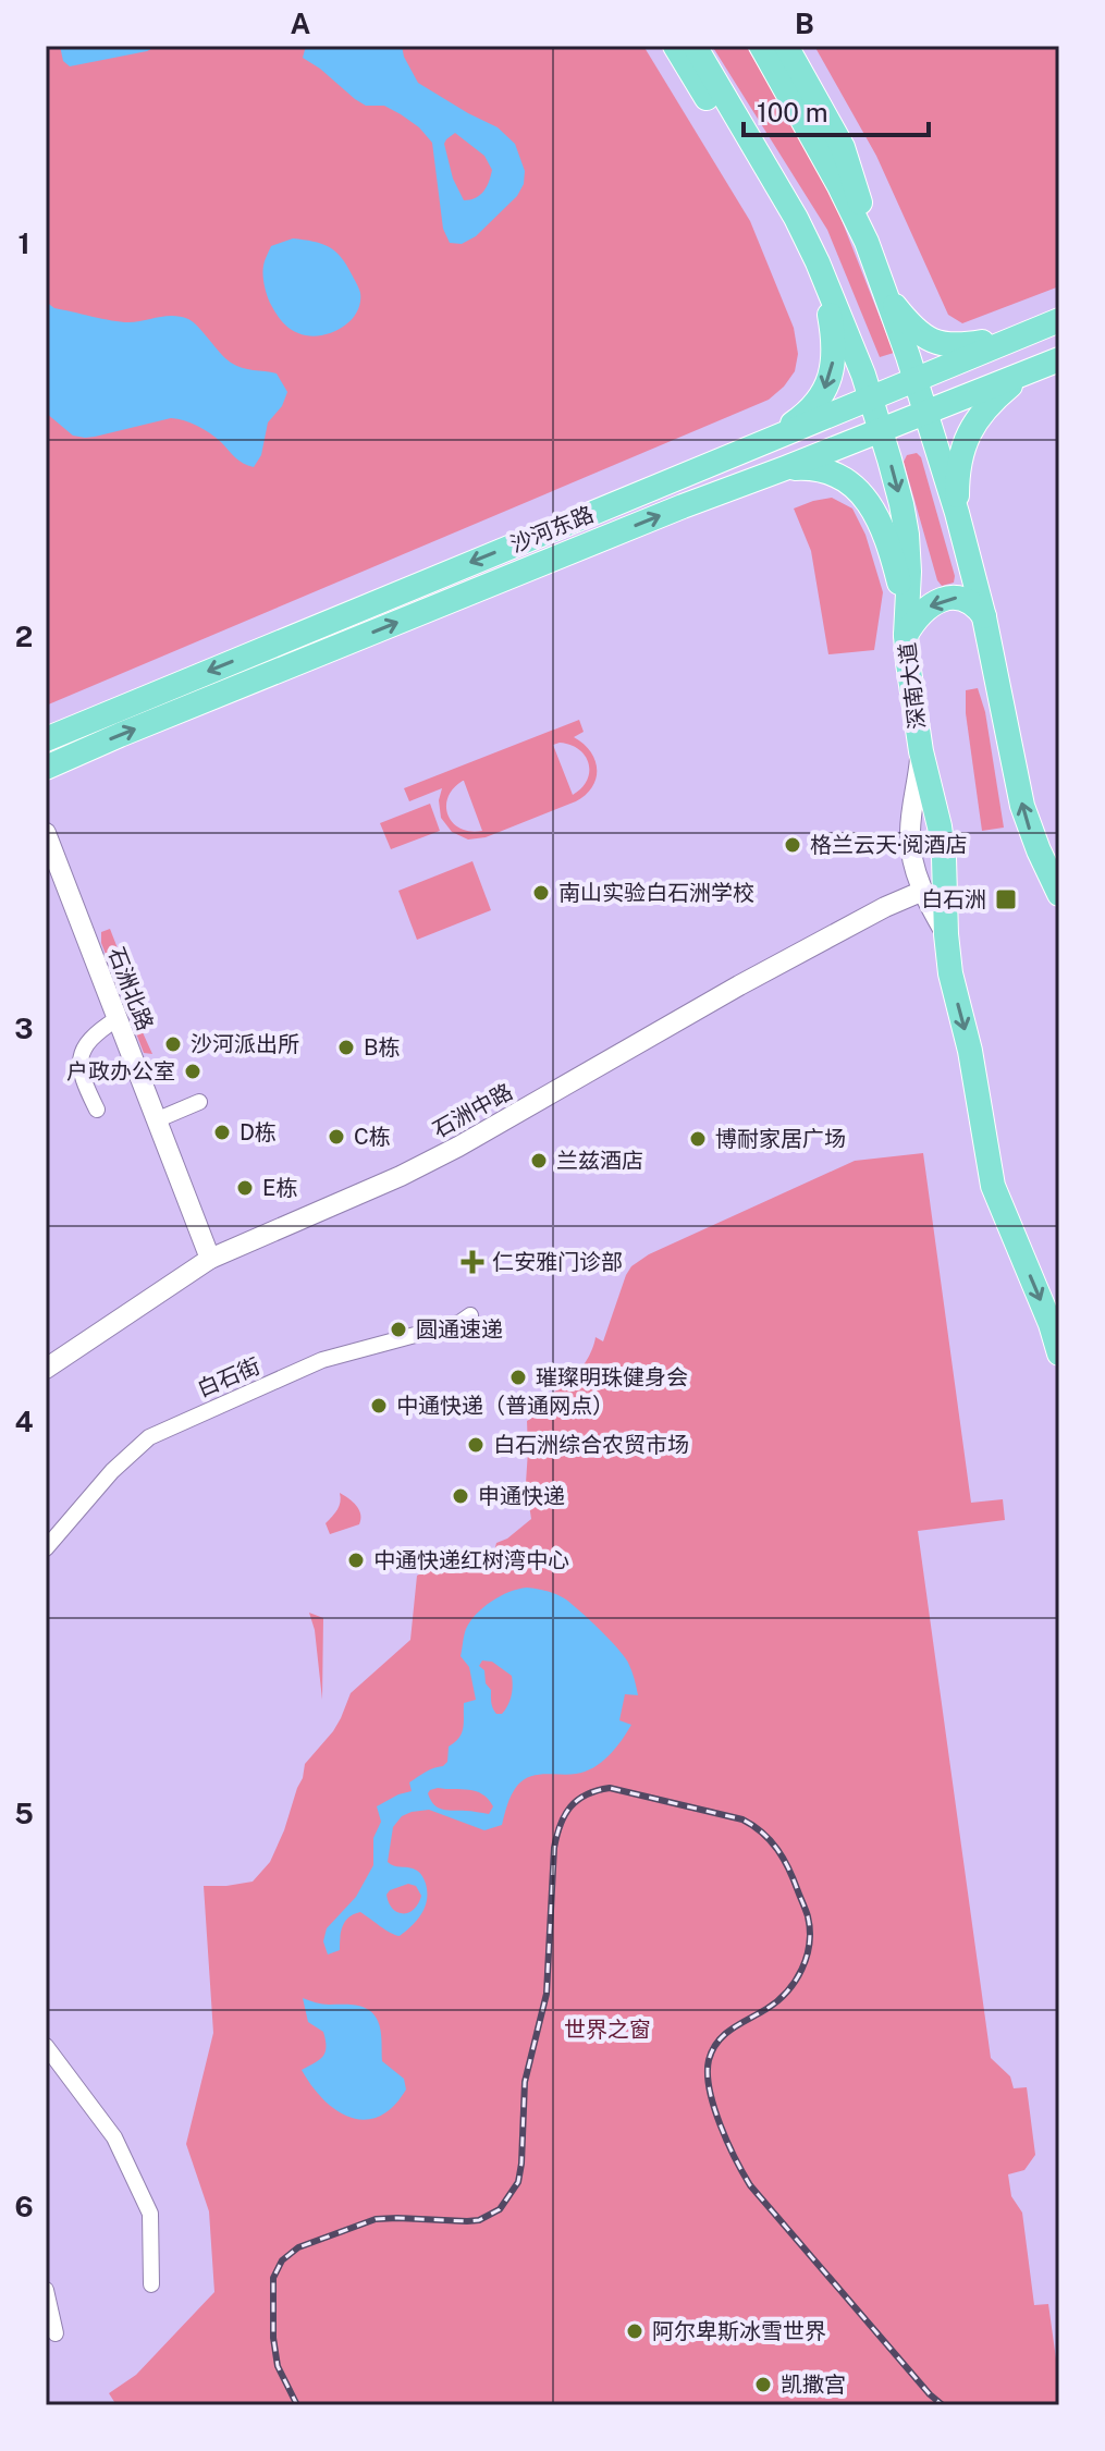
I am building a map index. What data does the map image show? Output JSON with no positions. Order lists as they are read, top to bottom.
{
  "streets": {
    "main road": ["沙河东路", "深南大道"],
    "street": ["石洲北路", "石洲中路", "白石街"]
  },
  "crossings": [
    ["沙河东路", "深南大道"],
    ["石洲北路", "石洲中路"]
  ],
  "parks": ["世界之窗"],
  "places": {
    "other": [
      "格兰云天·阅酒店",
      "南山实验白石洲学校",
      "沙河派出所",
      "B栋",
      "户政办公室",
      "D栋",
      "C栋",
      "博耐家居广场",
      "兰兹酒店",
      "E栋",
      "圆通速递",
      "璀璨明珠健身会",
      "中通快递（普通网点）",
      "白石洲综合农贸市场",
      "申通快递",
      "中通快递红树湾中心",
      "阿尔卑斯冰雪世界",
      "凯撒宫"
    ],
    "transit": ["白石洲"],
    "health": ["仁安雅门诊部"]
  },
  "scale_bar": "100 m",
  "grid": {
    "columns": ["A", "B"],
    "rows": [
      "1",
      "2",
      "3",
      "4",
      "5",
      "6"
    ]
  }
}
